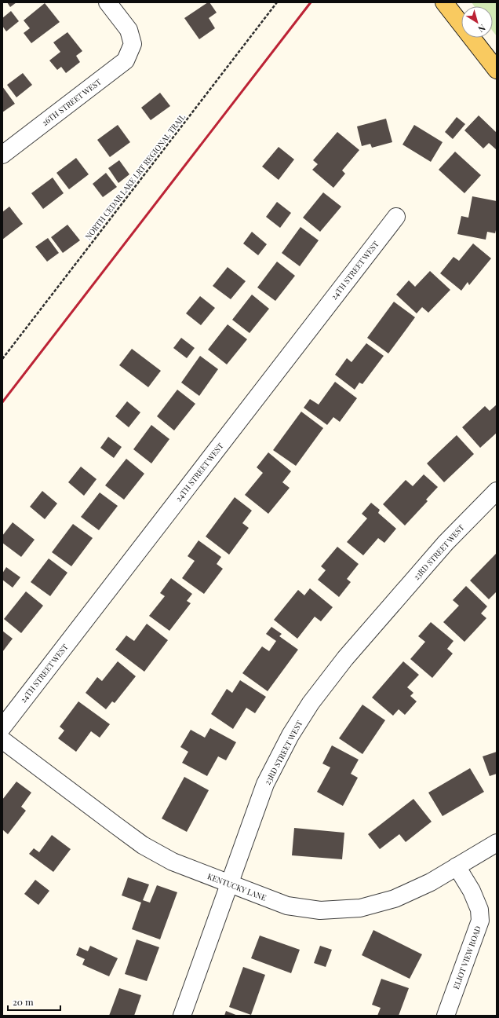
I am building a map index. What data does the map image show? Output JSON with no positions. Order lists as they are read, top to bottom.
{
  "streets": {
    "street": [
      "26TH STREET WEST",
      "24TH STREET WEST",
      "23RD STREET WEST",
      "KENTUCKY LANE",
      "ELIOT VIEW ROAD"
    ],
    "path": ["NORTH CEDAR LAKE LRT REGIONAL TRAIL"]
  },
  "crossings": [
    ["23RD STREET WEST", "KENTUCKY LANE"],
    ["KENTUCKY LANE", "ELIOT VIEW ROAD"]
  ],
  "scale_bar": "20 m",
  "north": "bottom right"
}
